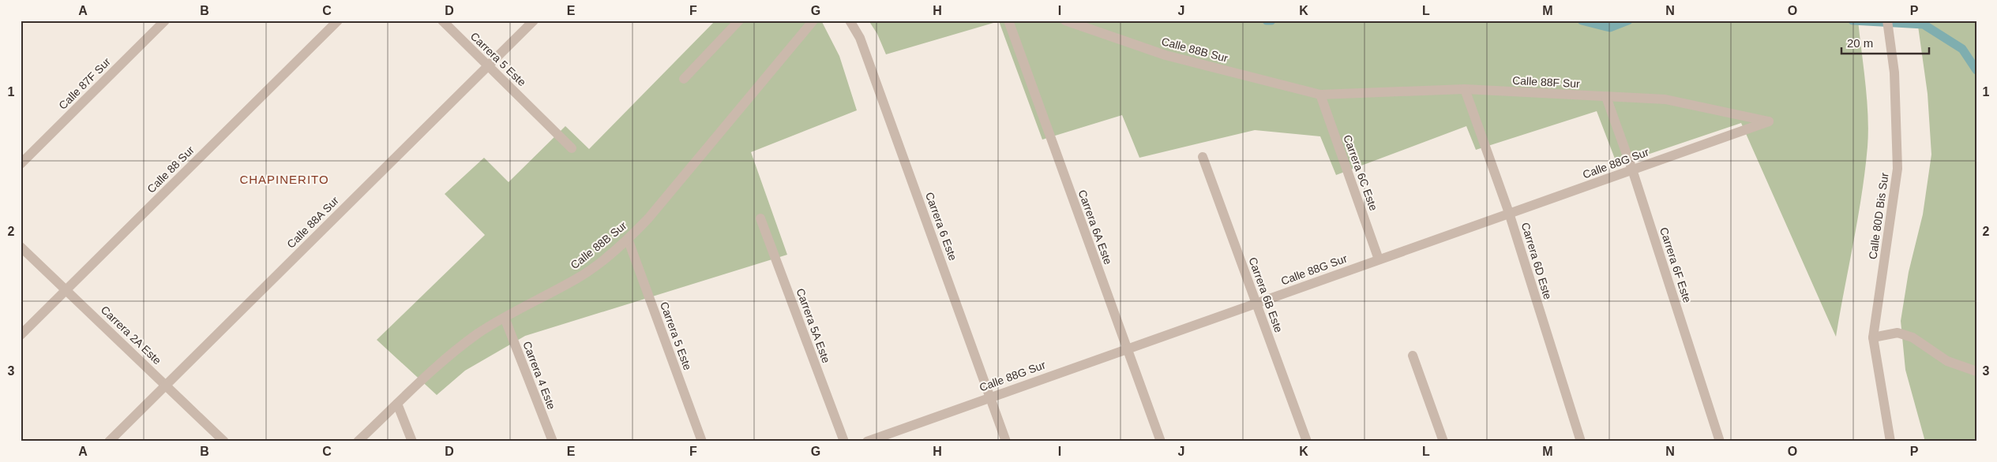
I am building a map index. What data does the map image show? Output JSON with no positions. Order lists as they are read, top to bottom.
{
  "streets": {
    "street": [
      "Calle 88B Sur",
      "Carrera 5 Este",
      "Calle 88F Sur",
      "Calle 87F Sur",
      "Calle 88G Sur",
      "Calle 88 Sur",
      "Carrera 6C Este",
      "Calle 80D Bis Sur",
      "Calle 88A Sur",
      "Carrera 6 Este",
      "Carrera 6A Este",
      "Carrera 6D Este",
      "Carrera 6F Este",
      "Carrera 6B Este",
      "Carrera 5A Este",
      "Carrera 2A Este",
      "Carrera 4 Este"
    ]
  },
  "crossings": [
    ["Calle 88B Sur", "Carrera 5 Este"],
    ["Calle 88B Sur", "Calle 88F Sur"],
    ["Calle 88B Sur", "Carrera 6C Este"],
    ["Calle 88B Sur", "Carrera 4 Este"],
    ["Carrera 5 Este", "Calle 88A Sur"],
    ["Calle 88F Sur", "Calle 88G Sur"],
    ["Calle 88F Sur", "Carrera 6C Este"],
    ["Calle 88F Sur", "Carrera 6D Este"],
    ["Calle 88F Sur", "Carrera 6F Este"],
    ["Calle 88G Sur", "Carrera 6C Este"],
    ["Calle 88G Sur", "Carrera 6 Este"],
    ["Calle 88G Sur", "Carrera 6A Este"],
    ["Calle 88G Sur", "Carrera 6D Este"],
    ["Calle 88G Sur", "Carrera 6F Este"],
    ["Calle 88G Sur", "Carrera 6B Este"],
    ["Calle 88 Sur", "Carrera 2A Este"],
    ["Calle 88A Sur", "Carrera 2A Este"]
  ],
  "districts": ["CHAPINERITO"],
  "scale_bar": "20 m",
  "grid": {
    "columns": [
      "A",
      "B",
      "C",
      "D",
      "E",
      "F",
      "G",
      "H",
      "I",
      "J",
      "K",
      "L",
      "M",
      "N",
      "O",
      "P"
    ],
    "rows": ["1", "2", "3"]
  }
}
